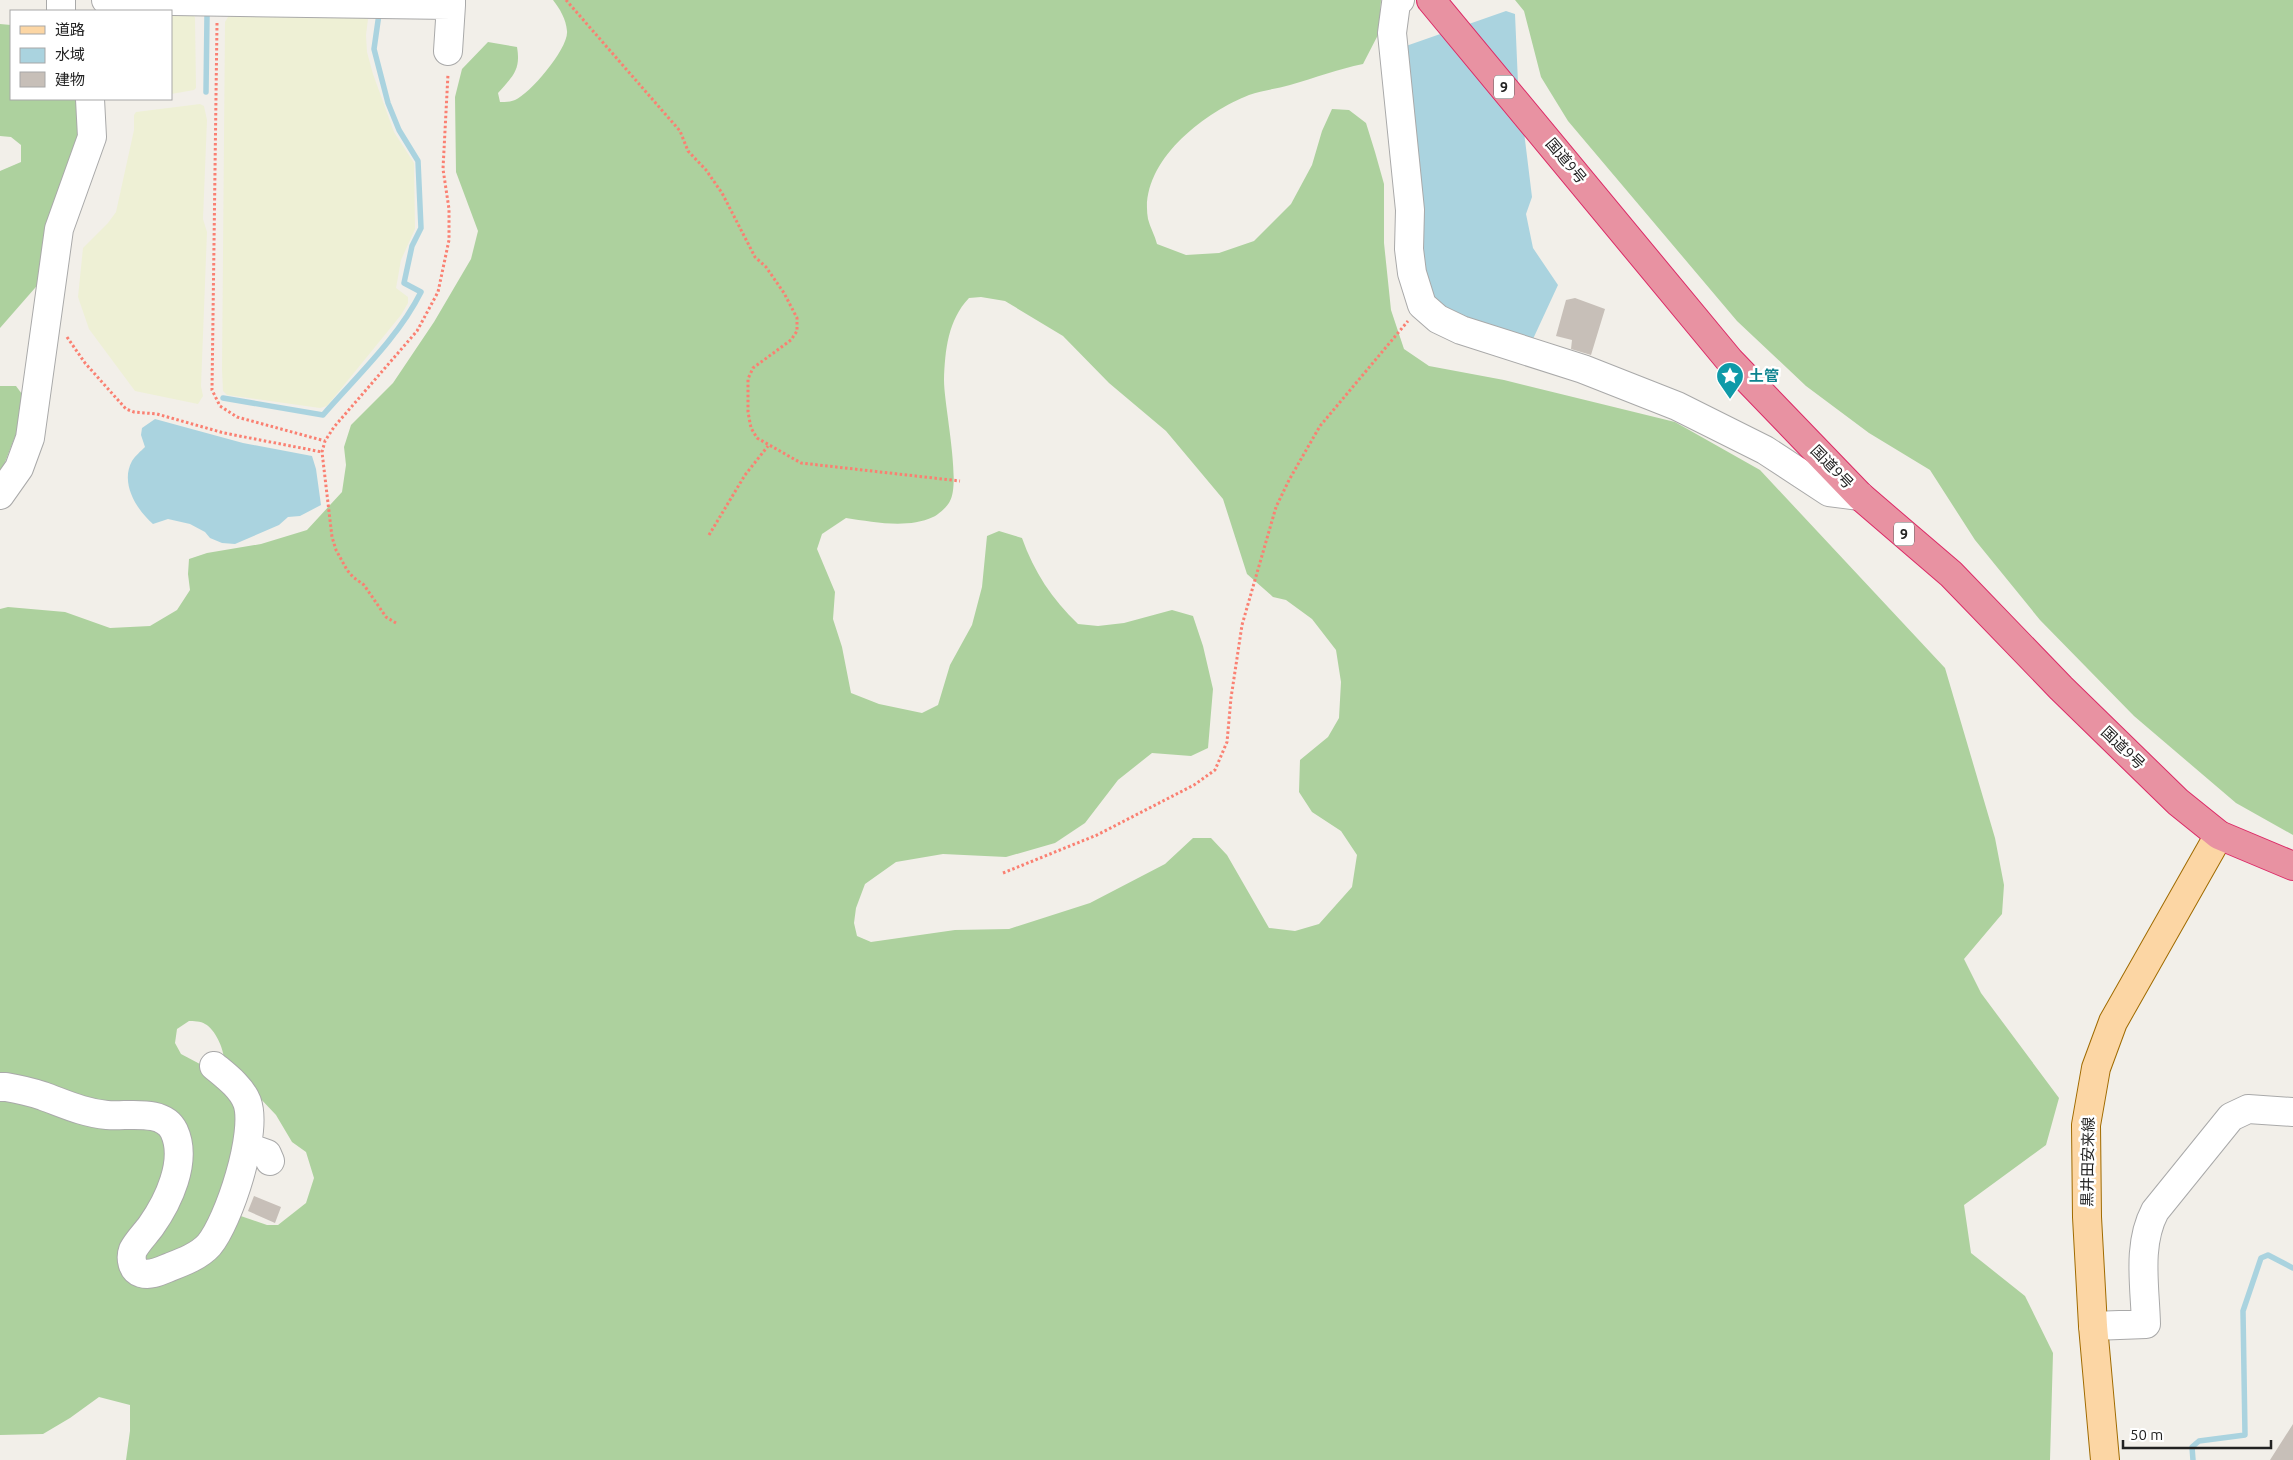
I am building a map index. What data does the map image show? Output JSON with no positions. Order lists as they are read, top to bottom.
{
  "streets": {
    "highway": ["9", "国道9号"],
    "main road": ["黒井田安来線"]
  },
  "crossings": [
    ["国道9号", "黒井田安来線"]
  ],
  "places": {
    "place": ["土管"]
  },
  "legend": ["道路", "水域", "建物"],
  "scale_bar": "50 m"
}
